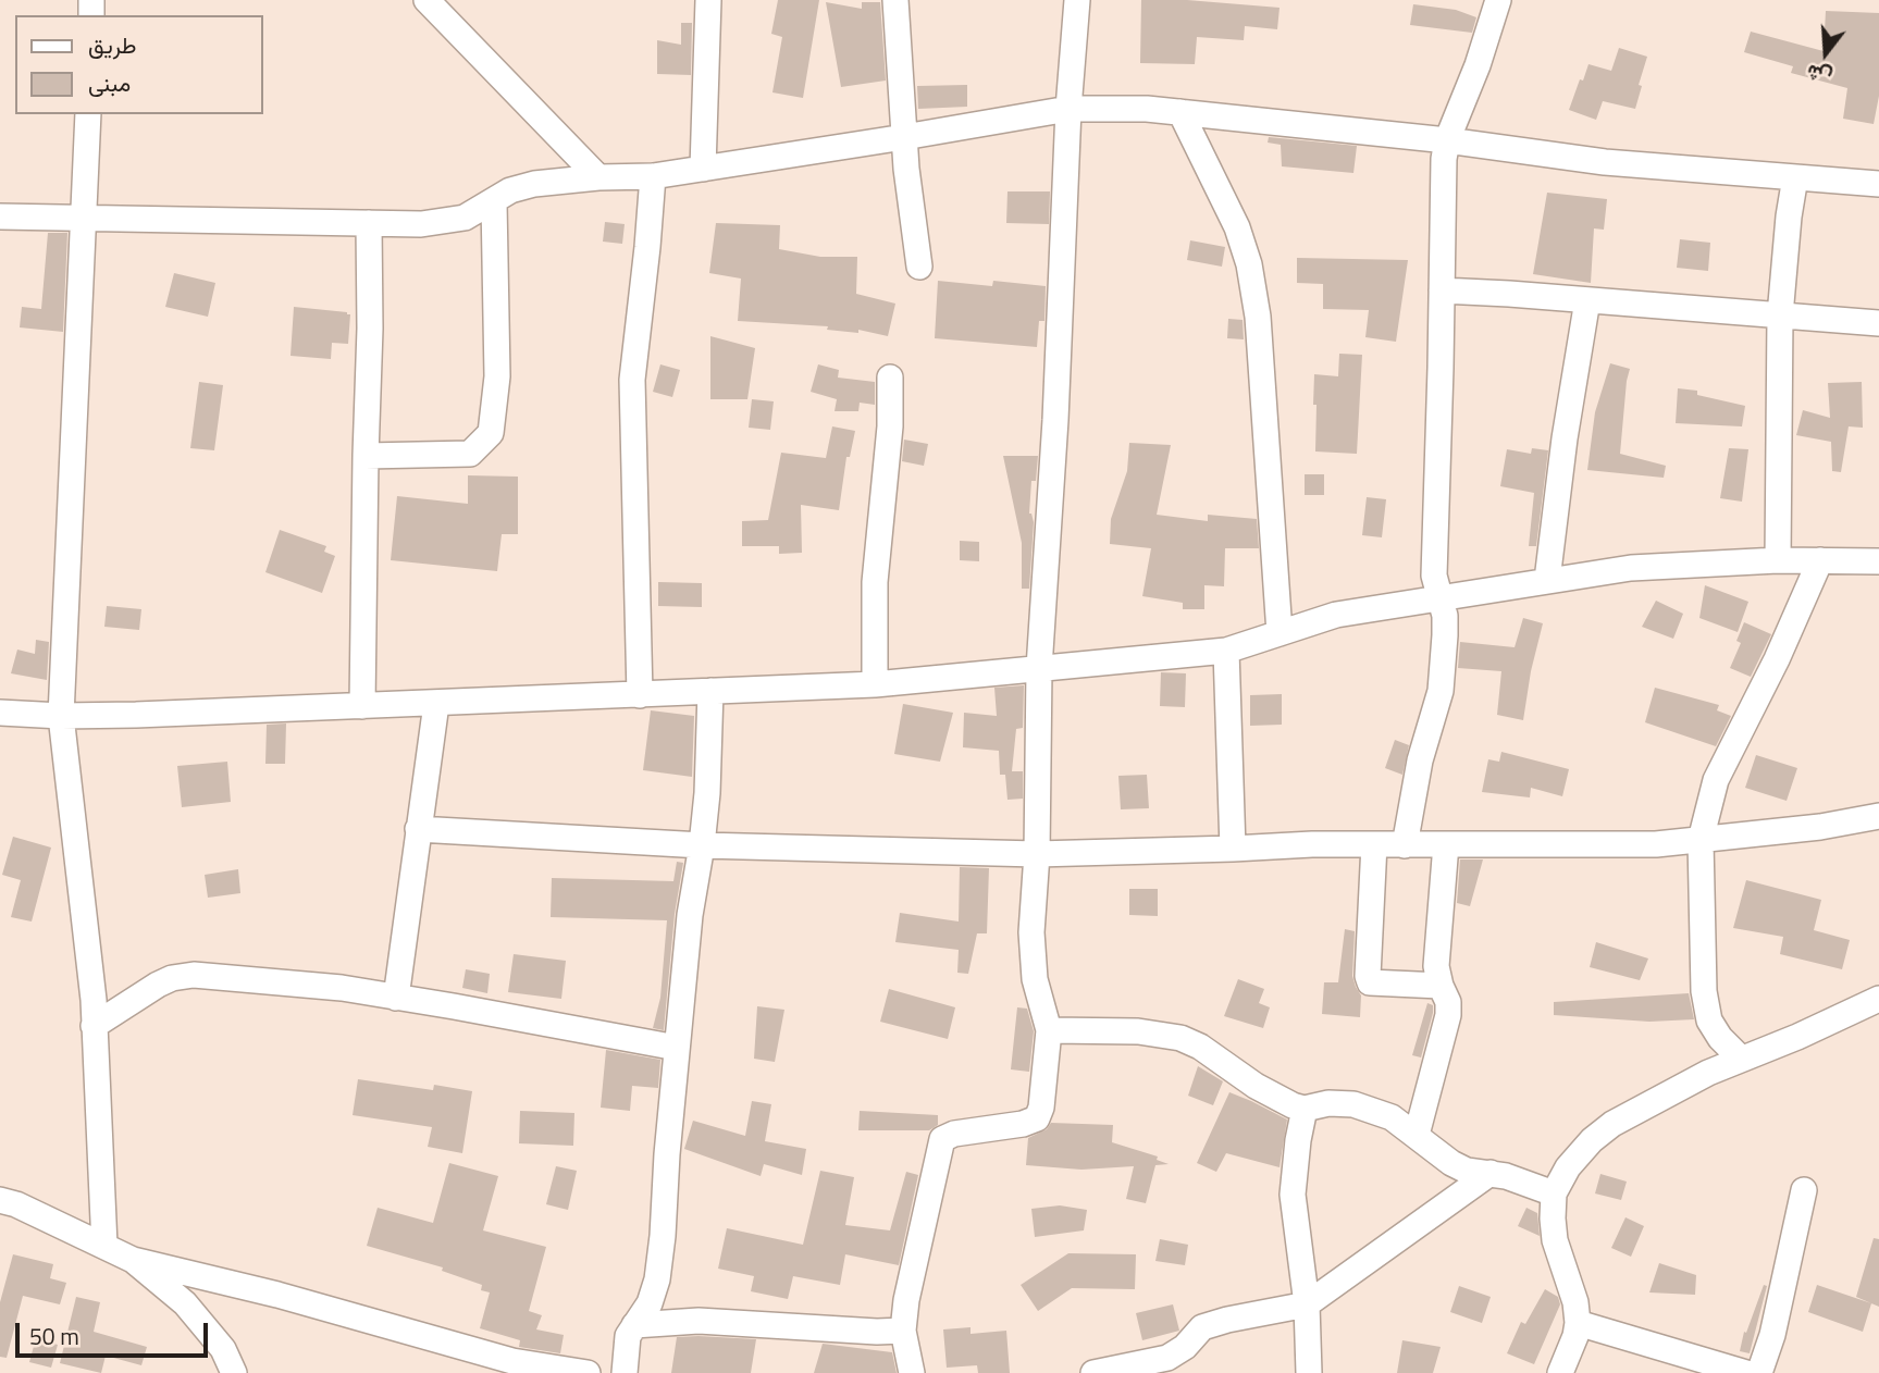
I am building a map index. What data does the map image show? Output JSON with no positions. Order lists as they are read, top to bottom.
{
  "legend": ["طريق", "مبنى"],
  "scale_bar": "50 m",
  "north": "bottom"
}
